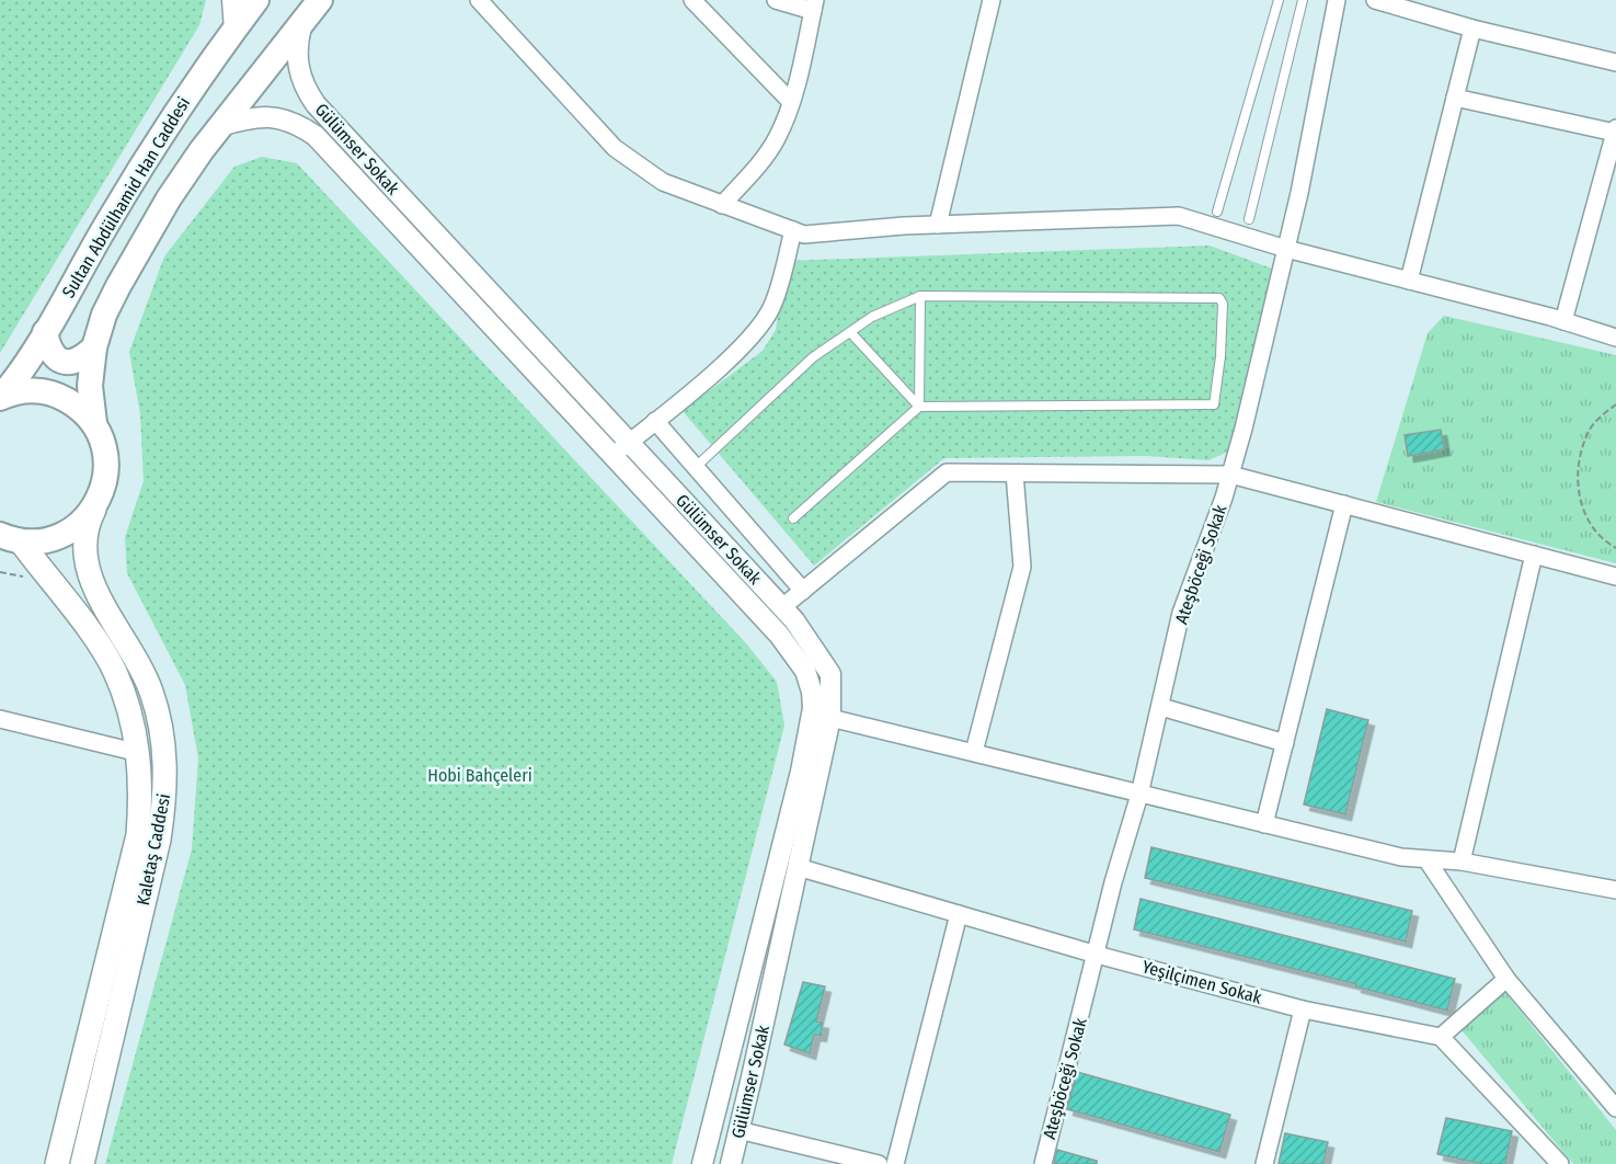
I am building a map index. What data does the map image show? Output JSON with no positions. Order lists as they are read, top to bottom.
{
  "streets": {
    "main road": ["Sultan Abdülhamid Han Caddesi", "Kaletaş Caddesi"],
    "street": ["Gülümser Sokak", "Ateşböceği Sokak", "Yeşilçimen Sokak"]
  },
  "crossings": [
    ["Gülümser Sokak", "Sultan Abdülhamid Han Caddesi"],
    ["Gülümser Sokak", "Yeşilçimen Sokak"],
    ["Sultan Abdülhamid Han Caddesi", "Kaletaş Caddesi"],
    ["Ateşböceği Sokak", "Yeşilçimen Sokak"]
  ],
  "parks": ["Hobi Bahçeleri"]
}
